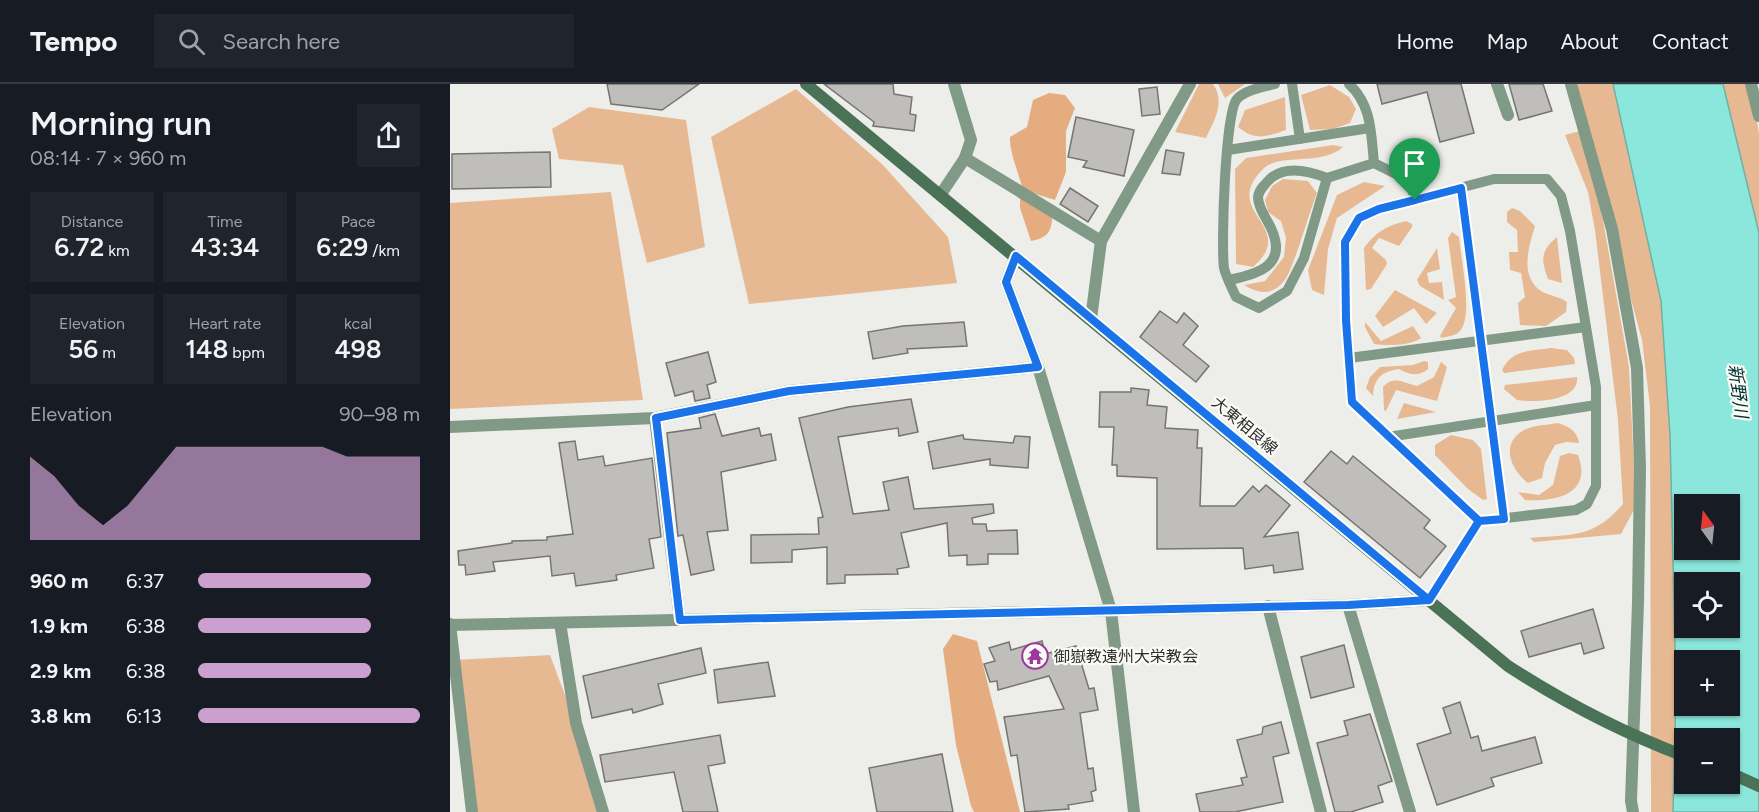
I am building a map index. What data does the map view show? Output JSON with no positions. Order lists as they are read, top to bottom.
{
  "streets": {
    "main road": ["大東相良線"]
  },
  "water": ["新野川"],
  "places": {
    "temple": ["御嶽教遠州大栄教会"]
  },
  "north": "top",
  "page": {
    "header": "Tempo",
    "search": "Search here",
    "nav": [
      "Home",
      "Map",
      "About",
      "Contact"
    ],
    "heading": ["Morning run", "08:14 · 7 × 960 m"],
    "stats": [
      ["Distance", "6.72 km"],
      ["Time", "43:34"],
      ["Pace", "6:29 /km"],
      ["Elevation", "56 m"],
      ["Heart rate", "148 bpm"],
      ["kcal", "498"]
    ],
    "chart": ["Elevation", "90–98 m"],
    "map_buttons": ["+", "−"],
    "list": [
      {
        "name": "960 m",
        "note": "6:37"
      },
      {
        "name": "1.9 km",
        "note": "6:38"
      },
      {
        "name": "2.9 km",
        "note": "6:38"
      },
      {
        "name": "3.8 km",
        "note": "6:13"
      }
    ]
  }
}
